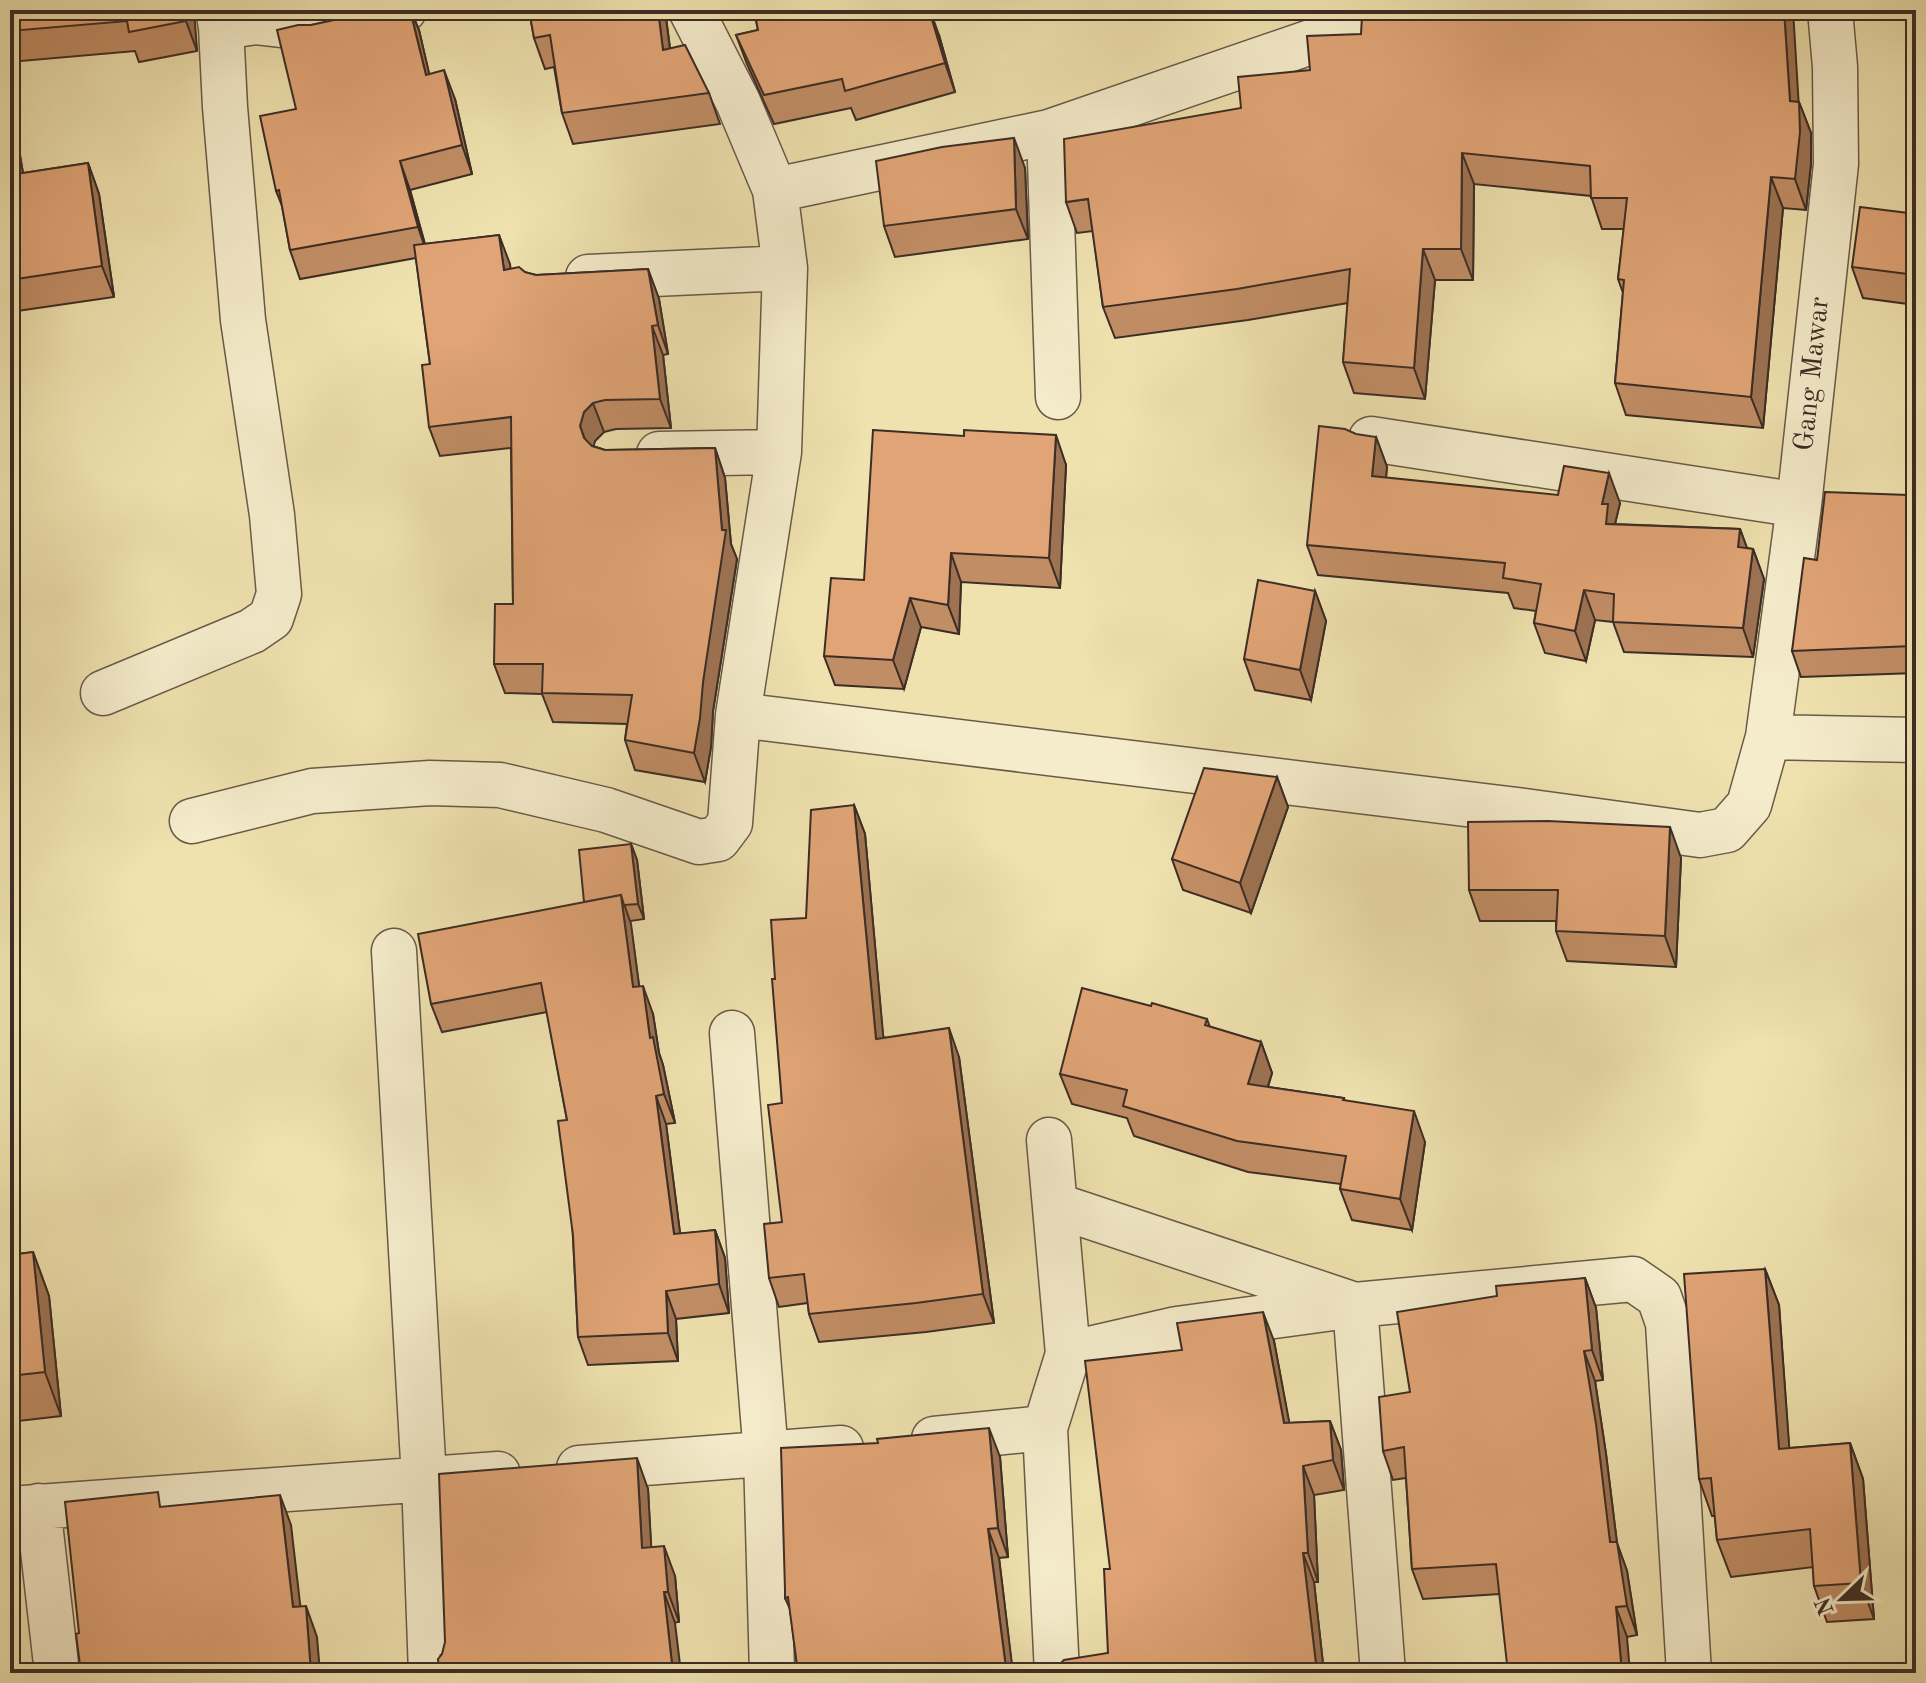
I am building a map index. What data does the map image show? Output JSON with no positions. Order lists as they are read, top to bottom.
{
  "streets": {
    "street": ["Gang Mawar"]
  },
  "north": "bottom left"
}
